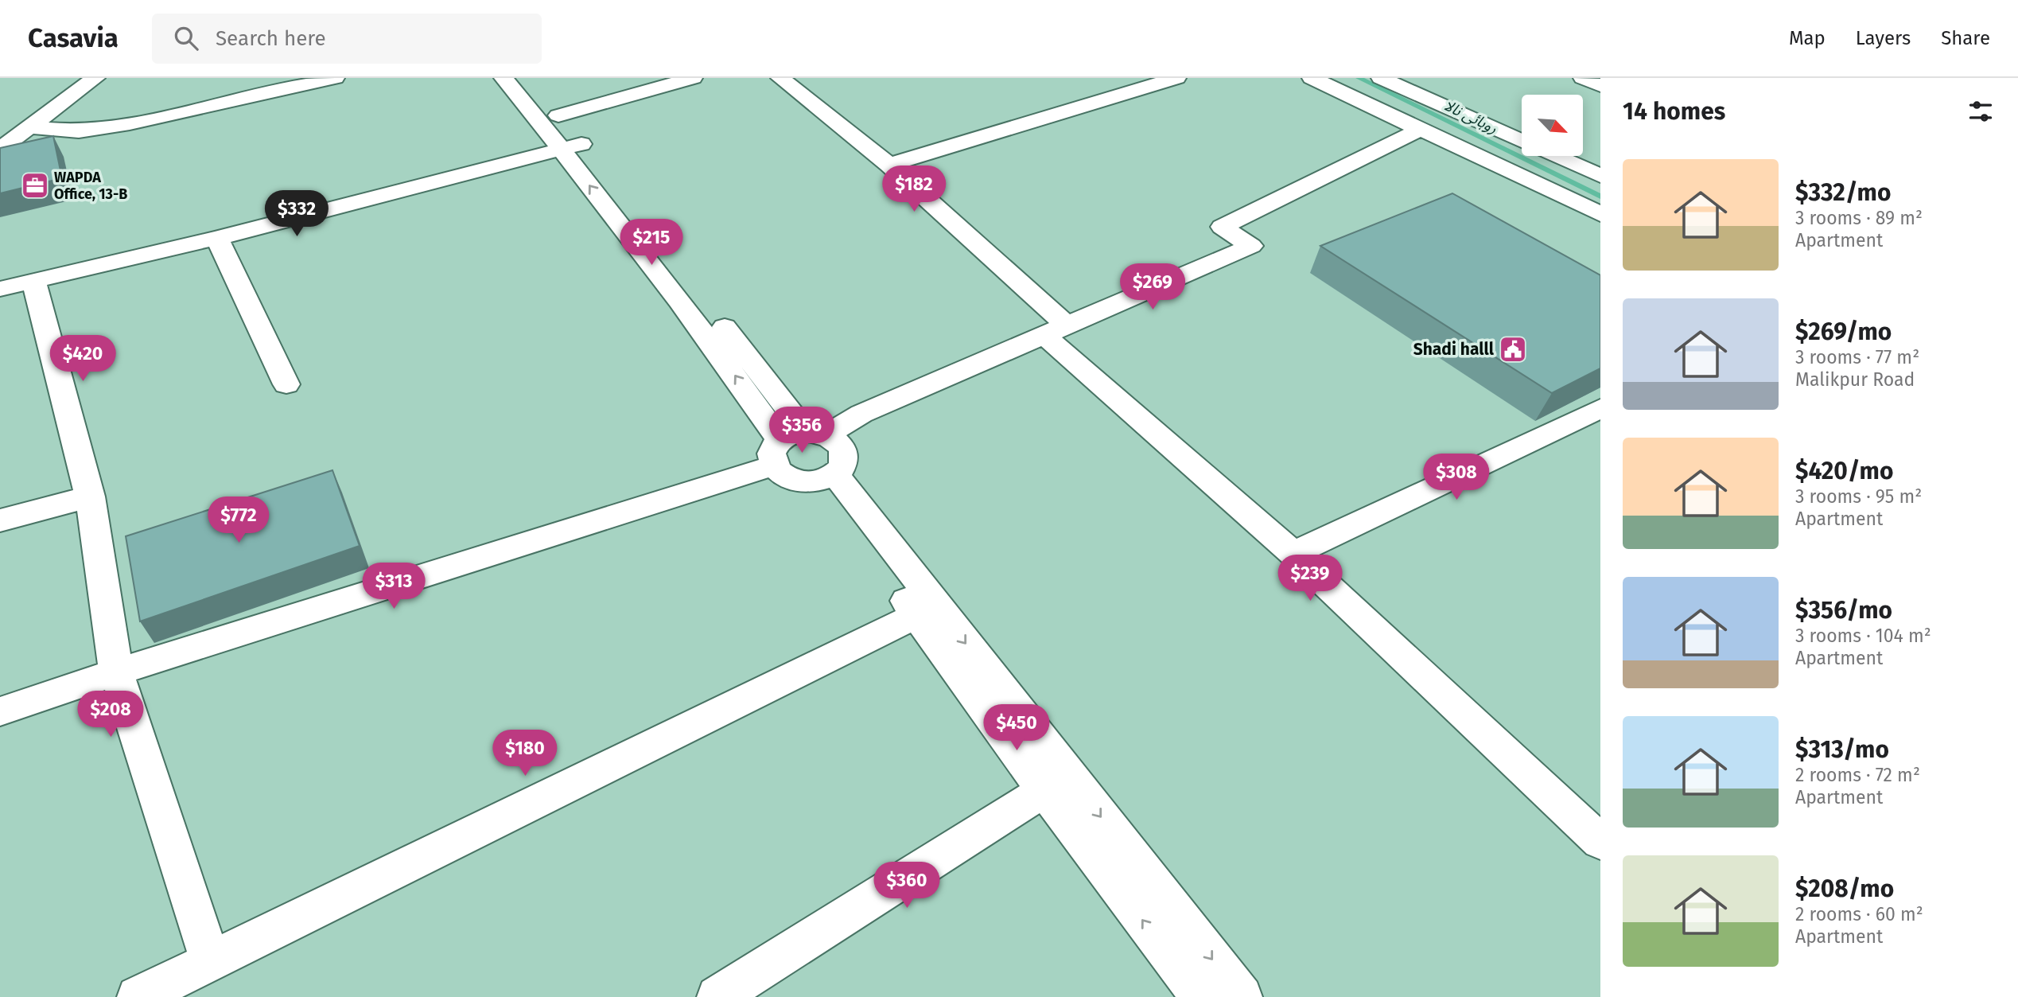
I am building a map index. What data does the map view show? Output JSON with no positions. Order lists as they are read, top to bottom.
{
  "water": ["روہائی نالا"],
  "places": {
    "office": ["WAPDA Office, 13-B"],
    "public building": ["Shadi halll"]
  },
  "north": "bottom right",
  "page": {
    "header": "Casavia",
    "search": "Search here",
    "nav": ["Map", "Layers", "Share"],
    "heading": "14 homes",
    "list": [
      {
        "name": "$332/mo",
        "note": "3 rooms · 89 m² · Apartment"
      },
      {
        "name": "$269/mo",
        "note": "3 rooms · 77 m² · Malikpur Road"
      },
      {
        "name": "$420/mo",
        "note": "3 rooms · 95 m² · Apartment"
      },
      {
        "name": "$356/mo",
        "note": "3 rooms · 104 m² · Apartment"
      },
      {
        "name": "$313/mo",
        "note": "2 rooms · 72 m² · Apartment"
      },
      {
        "name": "$208/mo",
        "note": "2 rooms · 60 m² · Apartment"
      }
    ],
    "price": [
      "$182",
      "$332",
      "$215",
      "$269",
      "$420",
      "$356",
      "$308",
      "$772",
      "$239",
      "$313",
      "$208",
      "$450",
      "$180",
      "$360"
    ]
  }
}
